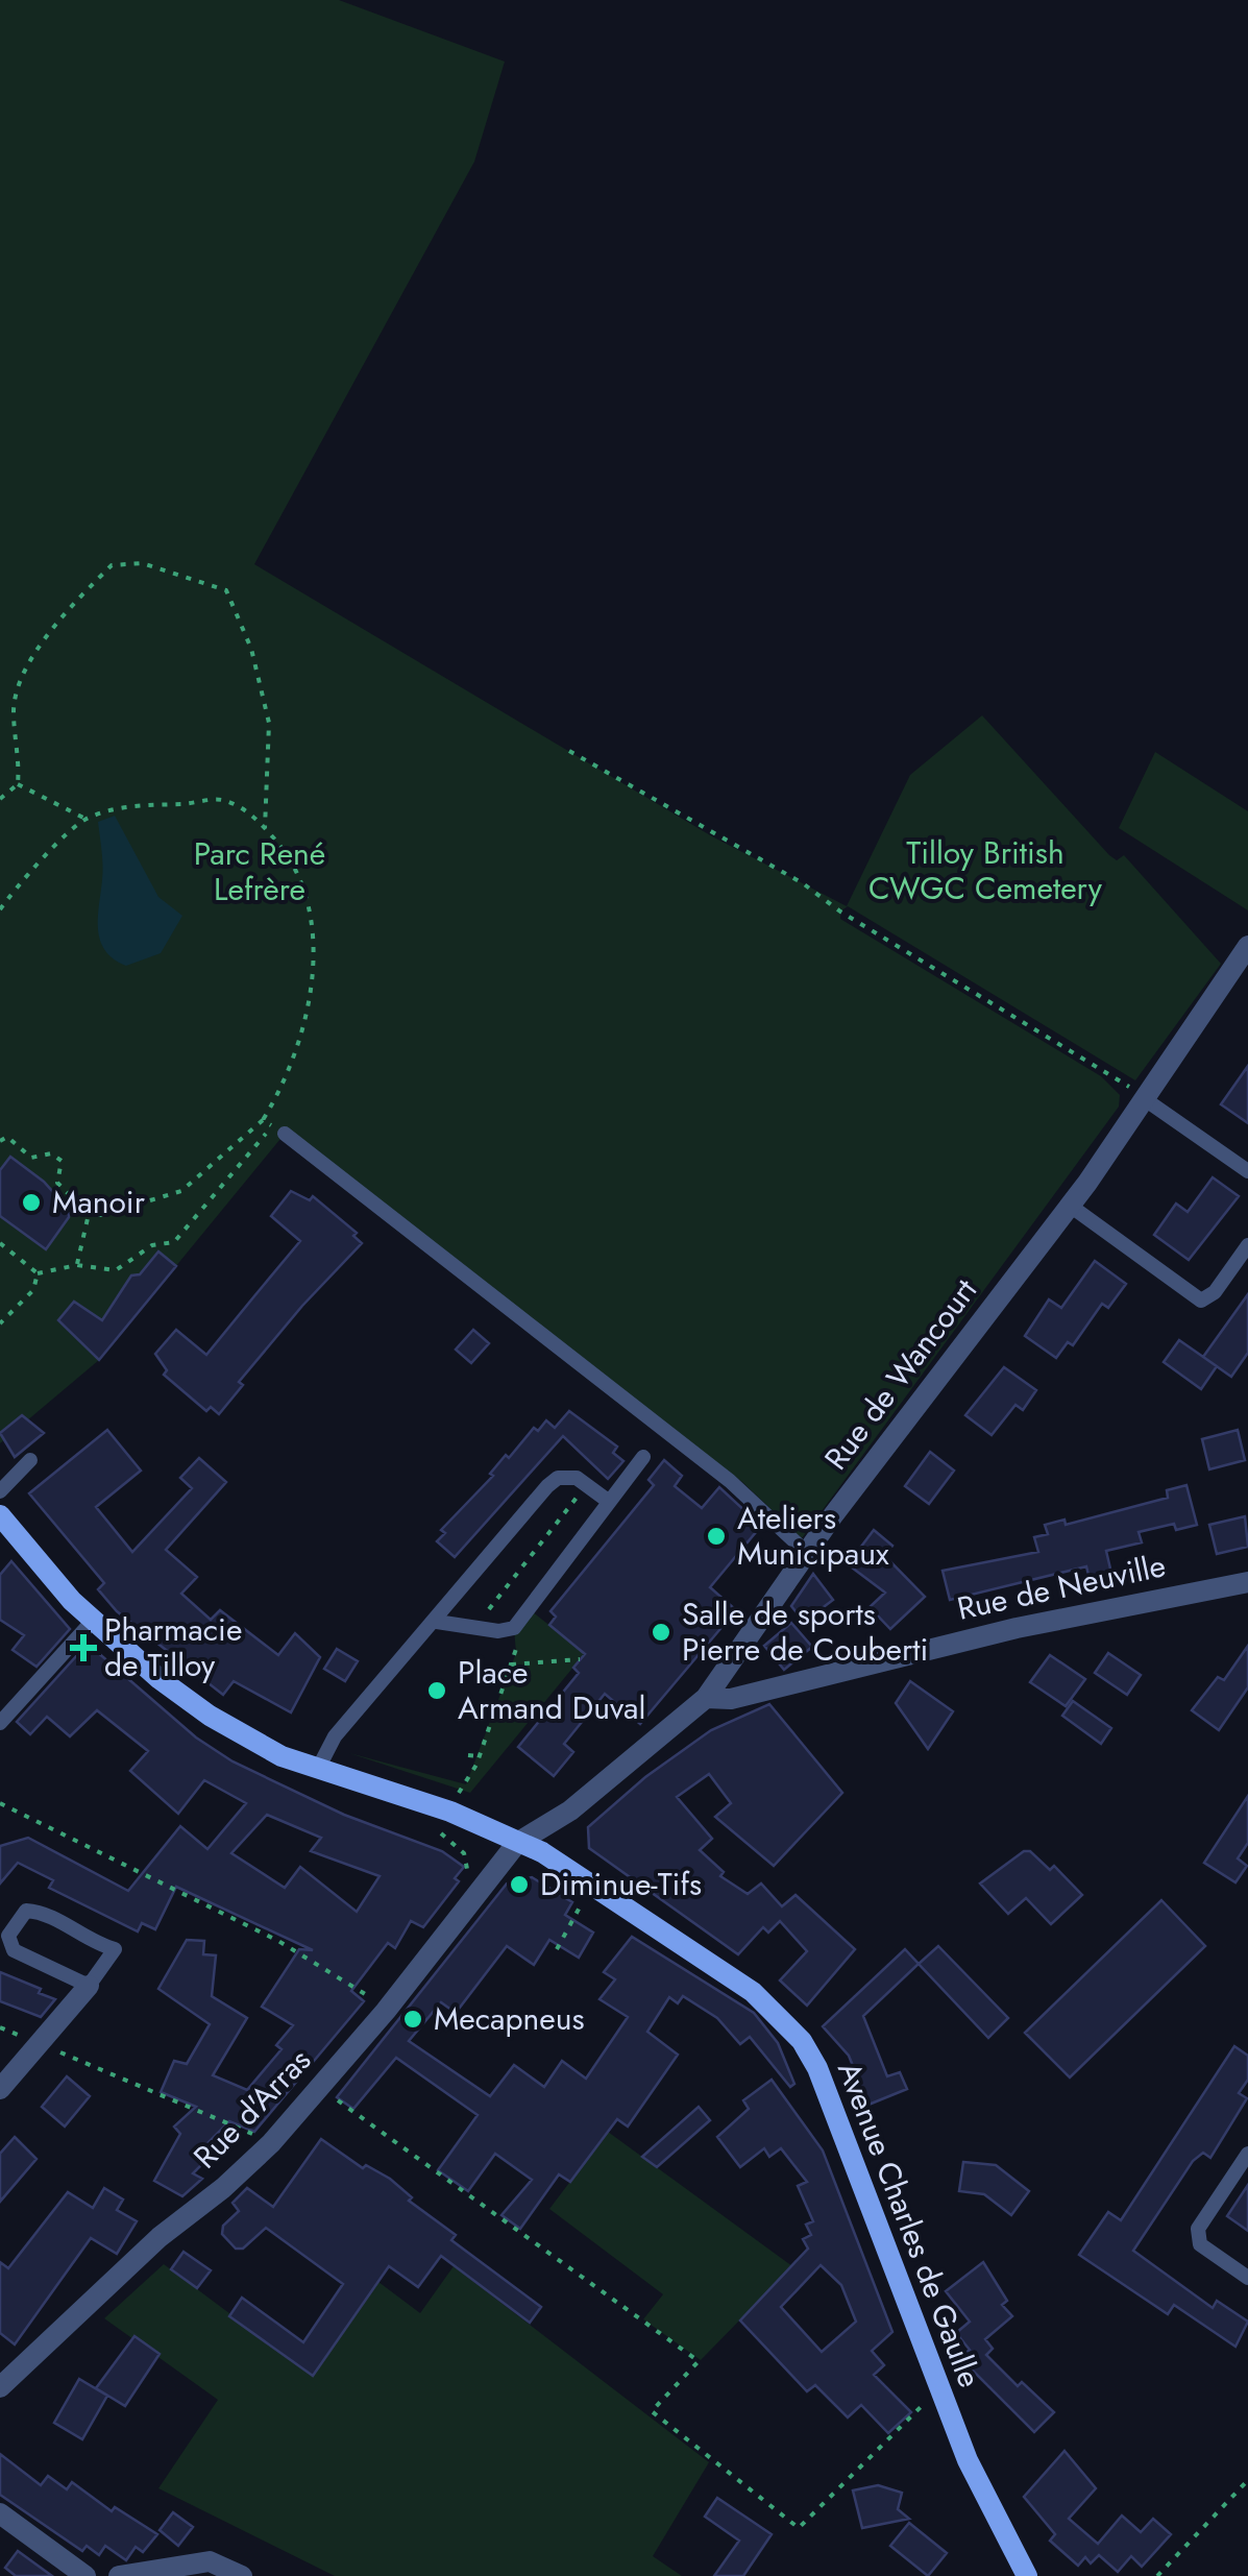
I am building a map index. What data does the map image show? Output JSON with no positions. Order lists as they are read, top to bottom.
{
  "streets": {
    "street": [
      "Rue de Wancourt",
      "Rue de Neuville",
      "Rue d'Arras",
      "Avenue Charles de Gaulle"
    ]
  },
  "crossings": [
    ["Rue de Wancourt", "Rue de Neuville"],
    ["Rue de Wancourt", "Rue d'Arras"],
    ["Rue de Wancourt", "Avenue Charles de Gaulle"],
    ["Rue d'Arras", "Avenue Charles de Gaulle"]
  ],
  "parks": ["Tilloy British CWGC Cemetery", "Parc René Lefrère"],
  "places": {
    "other": [
      "Manoir",
      "Ateliers Municipaux",
      "Salle de sports Pierre de Couberti",
      "Place Armand Duval",
      "Diminue-Tifs",
      "Mecapneus"
    ],
    "health": ["Pharmacie de Tilloy"]
  }
}
